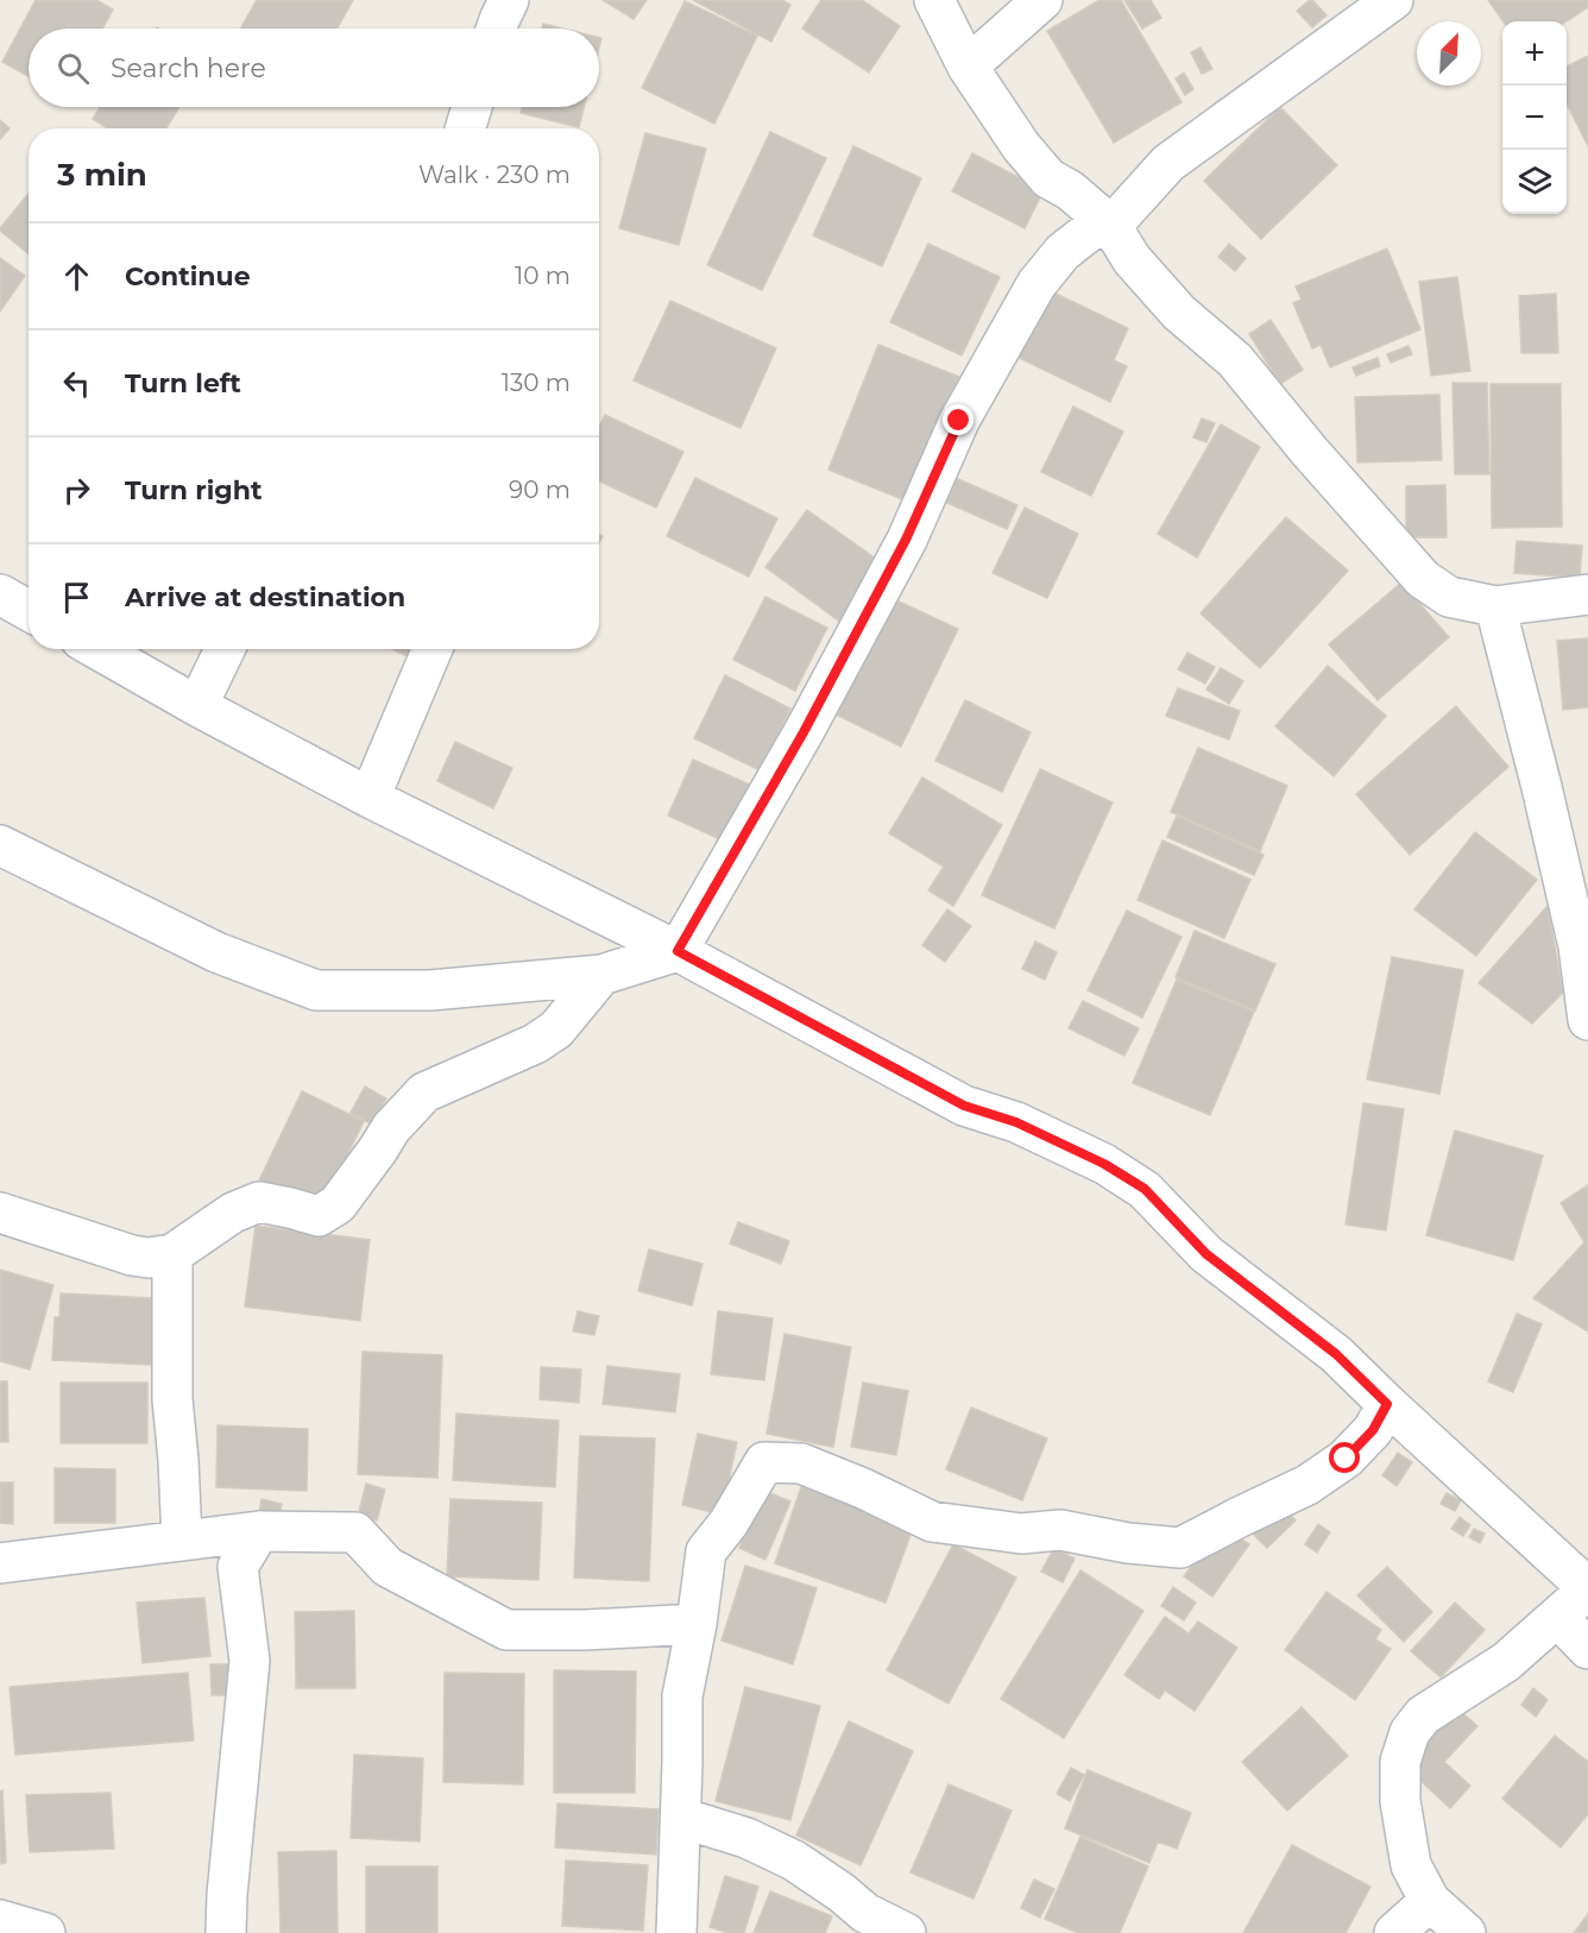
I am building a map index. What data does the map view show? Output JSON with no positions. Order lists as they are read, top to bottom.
{
  "north": "top right",
  "page": {
    "map_buttons": ["+", "−"],
    "search": "Search here",
    "heading": ["3 min", "Walk · 230 m"],
    "list": [
      ["Continue", "10 m"],
      ["Turn left", "130 m"],
      ["Turn right", "90 m"],
      "Arrive at destination"
    ]
  }
}
